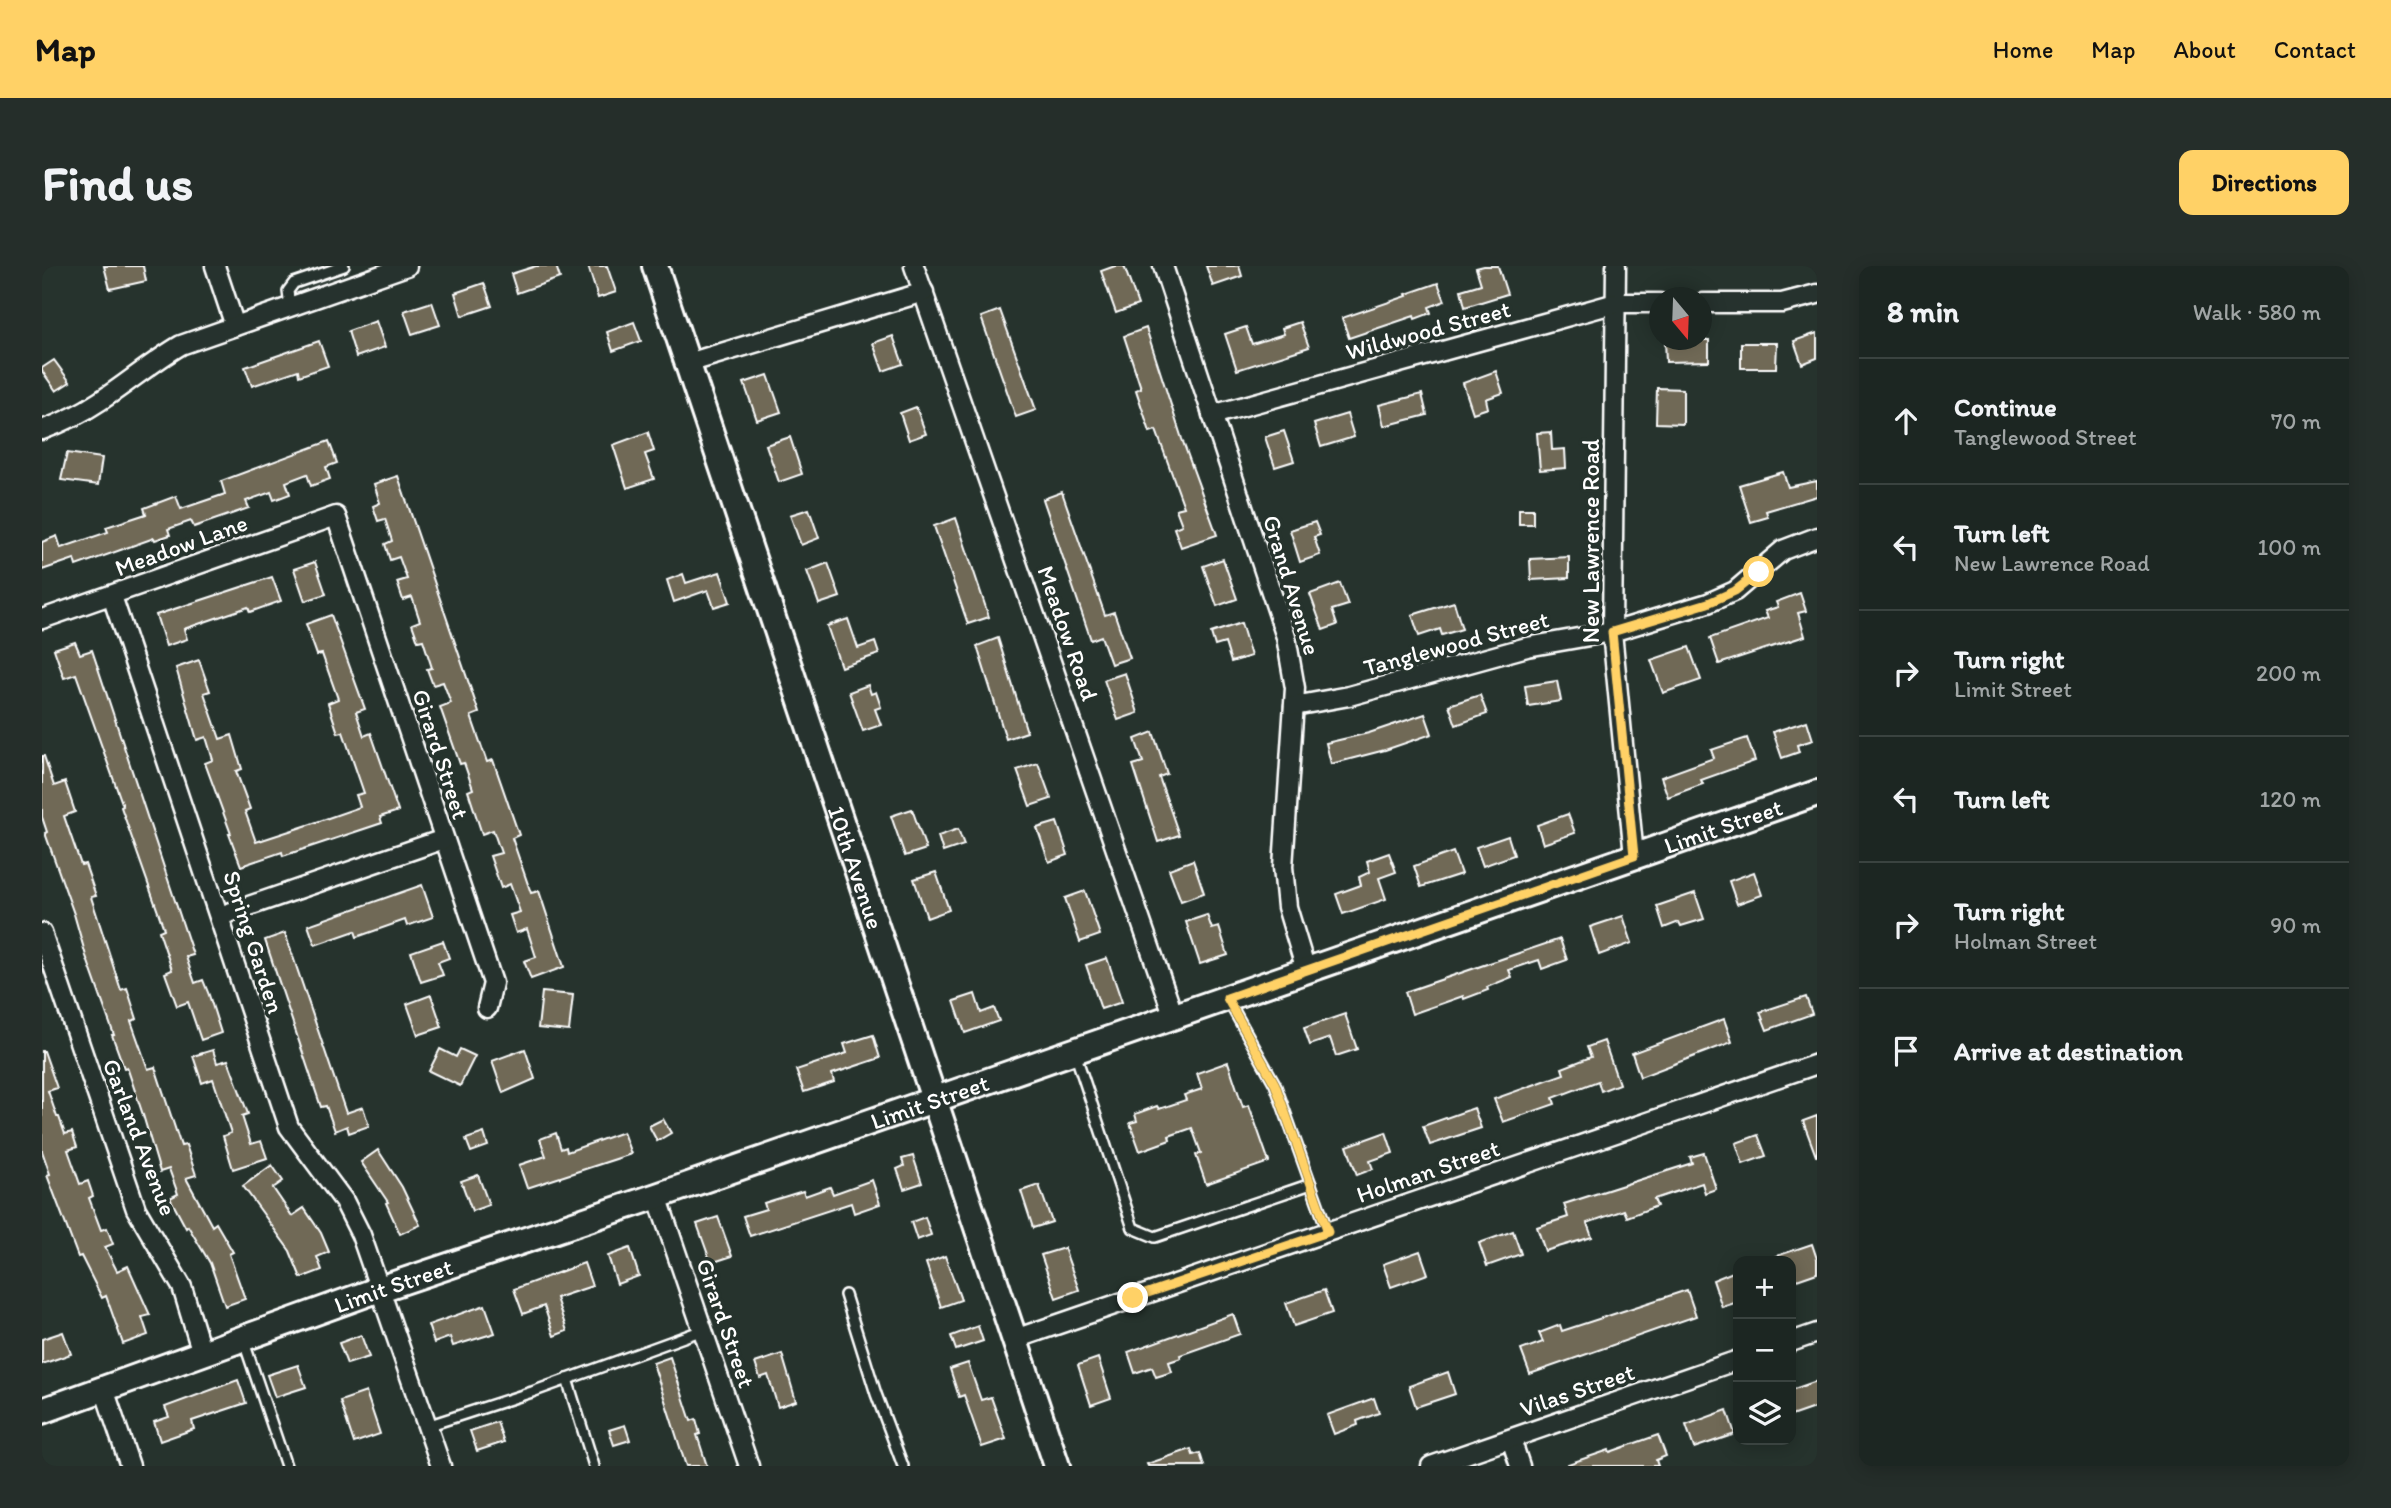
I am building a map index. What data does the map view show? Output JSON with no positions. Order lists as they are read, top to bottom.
{
  "streets": {
    "street": [
      "Wildwood Street",
      "New Lawrence Road",
      "Meadow Lane",
      "Grand Avenue",
      "Meadow Road",
      "Tanglewood Street",
      "Girard Street",
      "Limit Street",
      "10th Avenue",
      "Spring Garden",
      "Garland Avenue",
      "Holman Street",
      "Vilas Street"
    ]
  },
  "crossings": [
    ["Wildwood Street", "New Lawrence Road"],
    ["Wildwood Street", "Grand Avenue"],
    ["New Lawrence Road", "Tanglewood Street"],
    ["New Lawrence Road", "Limit Street"],
    ["Meadow Lane", "Girard Street"],
    ["Meadow Lane", "Spring Garden"],
    ["Grand Avenue", "Tanglewood Street"],
    ["Grand Avenue", "Limit Street"],
    ["Meadow Road", "Limit Street"],
    ["Girard Street", "Limit Street"],
    ["Limit Street", "10th Avenue"],
    ["Limit Street", "Spring Garden"],
    ["Limit Street", "Garland Avenue"],
    ["10th Avenue", "Holman Street"]
  ],
  "north": "bottom",
  "page": {
    "header": "Map",
    "nav": [
      "Home",
      "Map",
      "About",
      "Contact"
    ],
    "buttons": "Directions",
    "title": "Find us",
    "heading": ["8 min", "Walk · 580 m"],
    "list": [
      ["Continue", "Tanglewood Street", "70 m"],
      ["Turn left", "New Lawrence Road", "100 m"],
      ["Turn right", "Limit Street", "200 m"],
      ["Turn left", "120 m"],
      ["Turn right", "Holman Street", "90 m"],
      "Arrive at destination"
    ],
    "map_buttons": ["+", "−"]
  }
}
